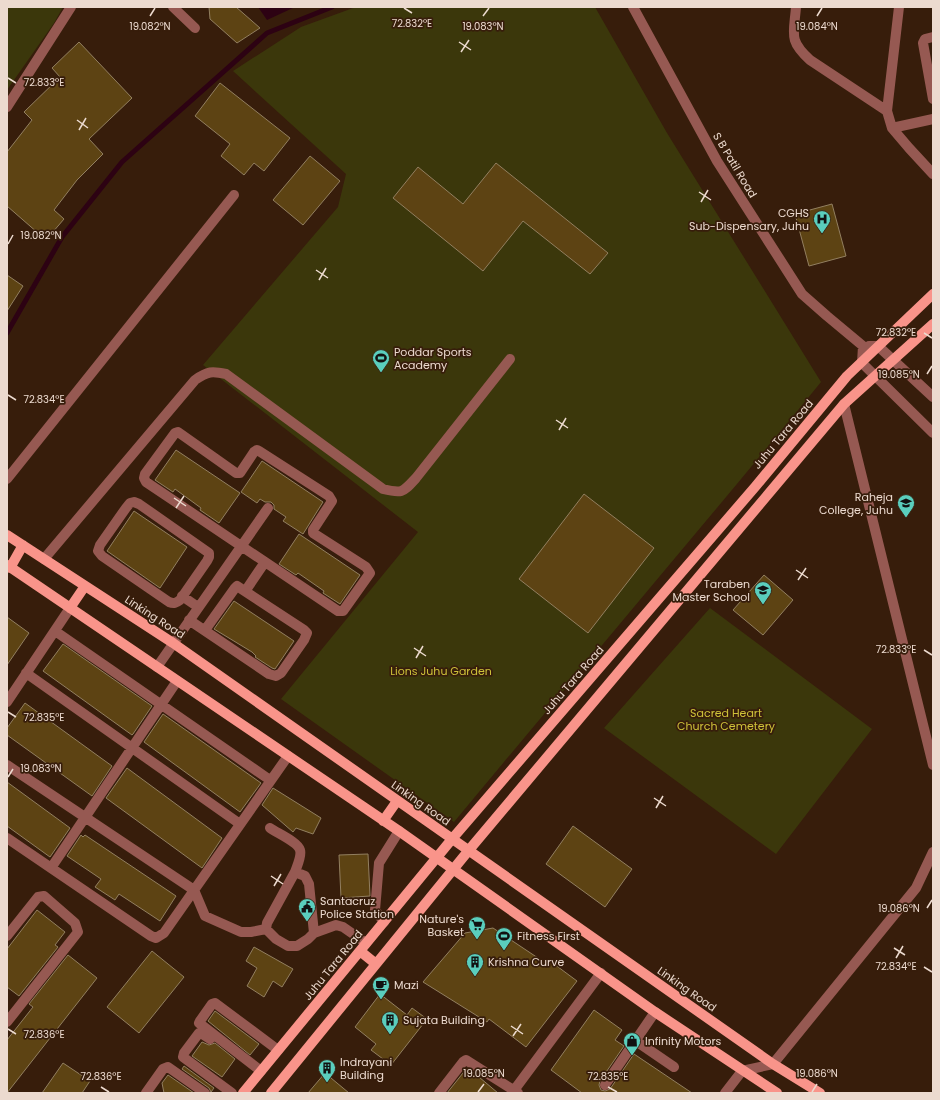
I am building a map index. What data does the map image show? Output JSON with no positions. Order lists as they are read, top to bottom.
{
  "streets": {
    "main road": ["Juhu Tara Road", "Linking Road"],
    "street": ["S B Patil Road"]
  },
  "crossings": [
    ["Juhu Tara Road", "Linking Road"]
  ],
  "parks": ["Lions Juhu Garden", "Sacred Heart Church Cemetery"],
  "places": {
    "hospital": ["CGHS Sub-Dispensary, Juhu"],
    "sports": ["Poddar Sports Academy", "Fitness First"],
    "school or university": ["Raheja College, Juhu", "Taraben Master School"],
    "public building": ["Santacruz Police Station"],
    "supermarket": ["Nature's Basket"],
    "building": ["Krishna Curve", "Sujata Building", "Indrayani Building"],
    "cafe": ["Mazi"],
    "shop": ["Infinity Motors"]
  },
  "coordinates": [
    "72.832°E",
    "19.082°N",
    "19.083°N",
    "19.084°N",
    "72.833°E",
    "19.085°N",
    "72.834°E",
    "72.835°E",
    "19.086°N",
    "72.836°E"
  ]
}
